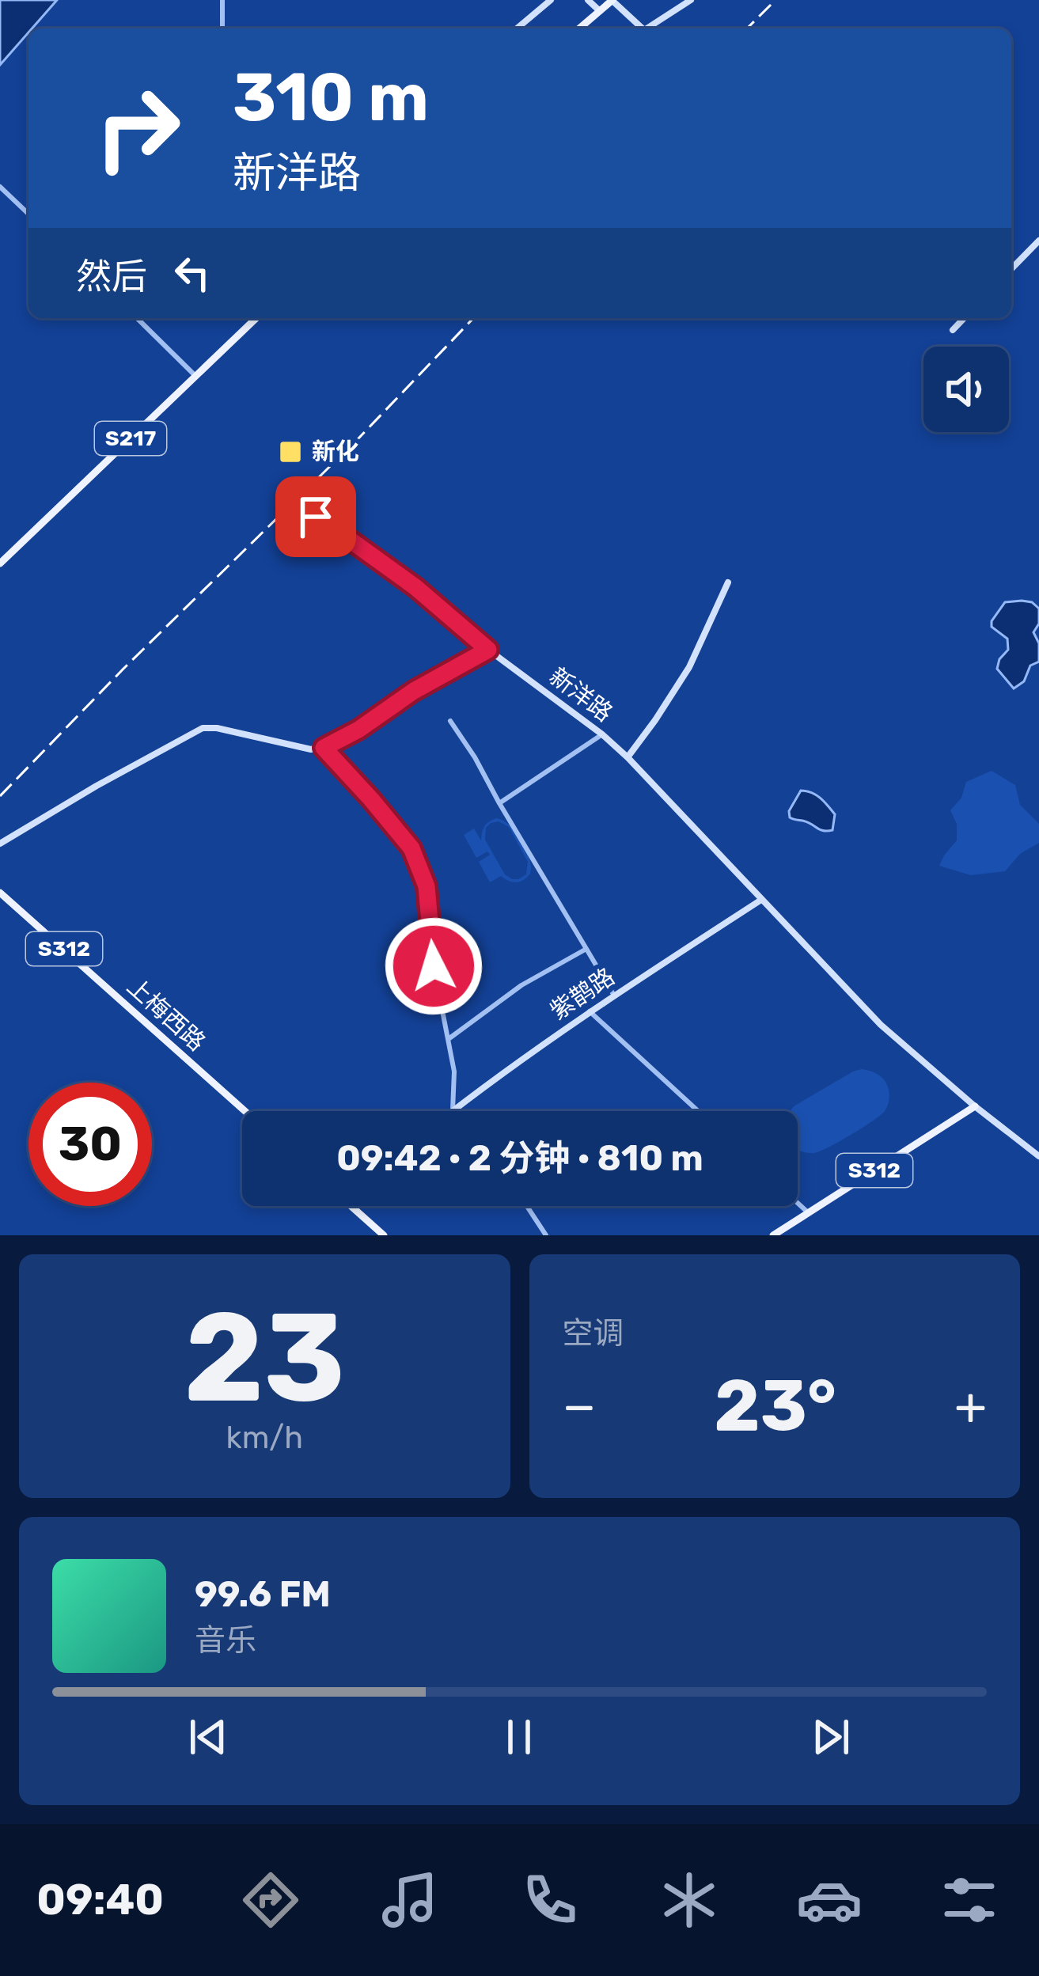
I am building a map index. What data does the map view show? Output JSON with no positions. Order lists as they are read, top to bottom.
{
  "streets": {
    "main road": ["S217", "S312", "上梅西路"],
    "street": ["新洋路", "紫鹊路"]
  },
  "crossings": [
    ["新洋路", "S312"],
    ["新洋路", "紫鹊路"]
  ],
  "places": {
    "transit": ["新化"]
  },
  "page": {
    "turn": ["310 m", "新洋路"],
    "then": "然后",
    "limit": "30",
    "trip": "09:42 · 2 分钟 · 810 m",
    "tile": [
      ["23", "km/h"],
      "空调"
    ],
    "heat": ["−", "23°", "+"],
    "song": ["99.6 FM", "音乐"],
    "tabs": "09:40"
  }
}
